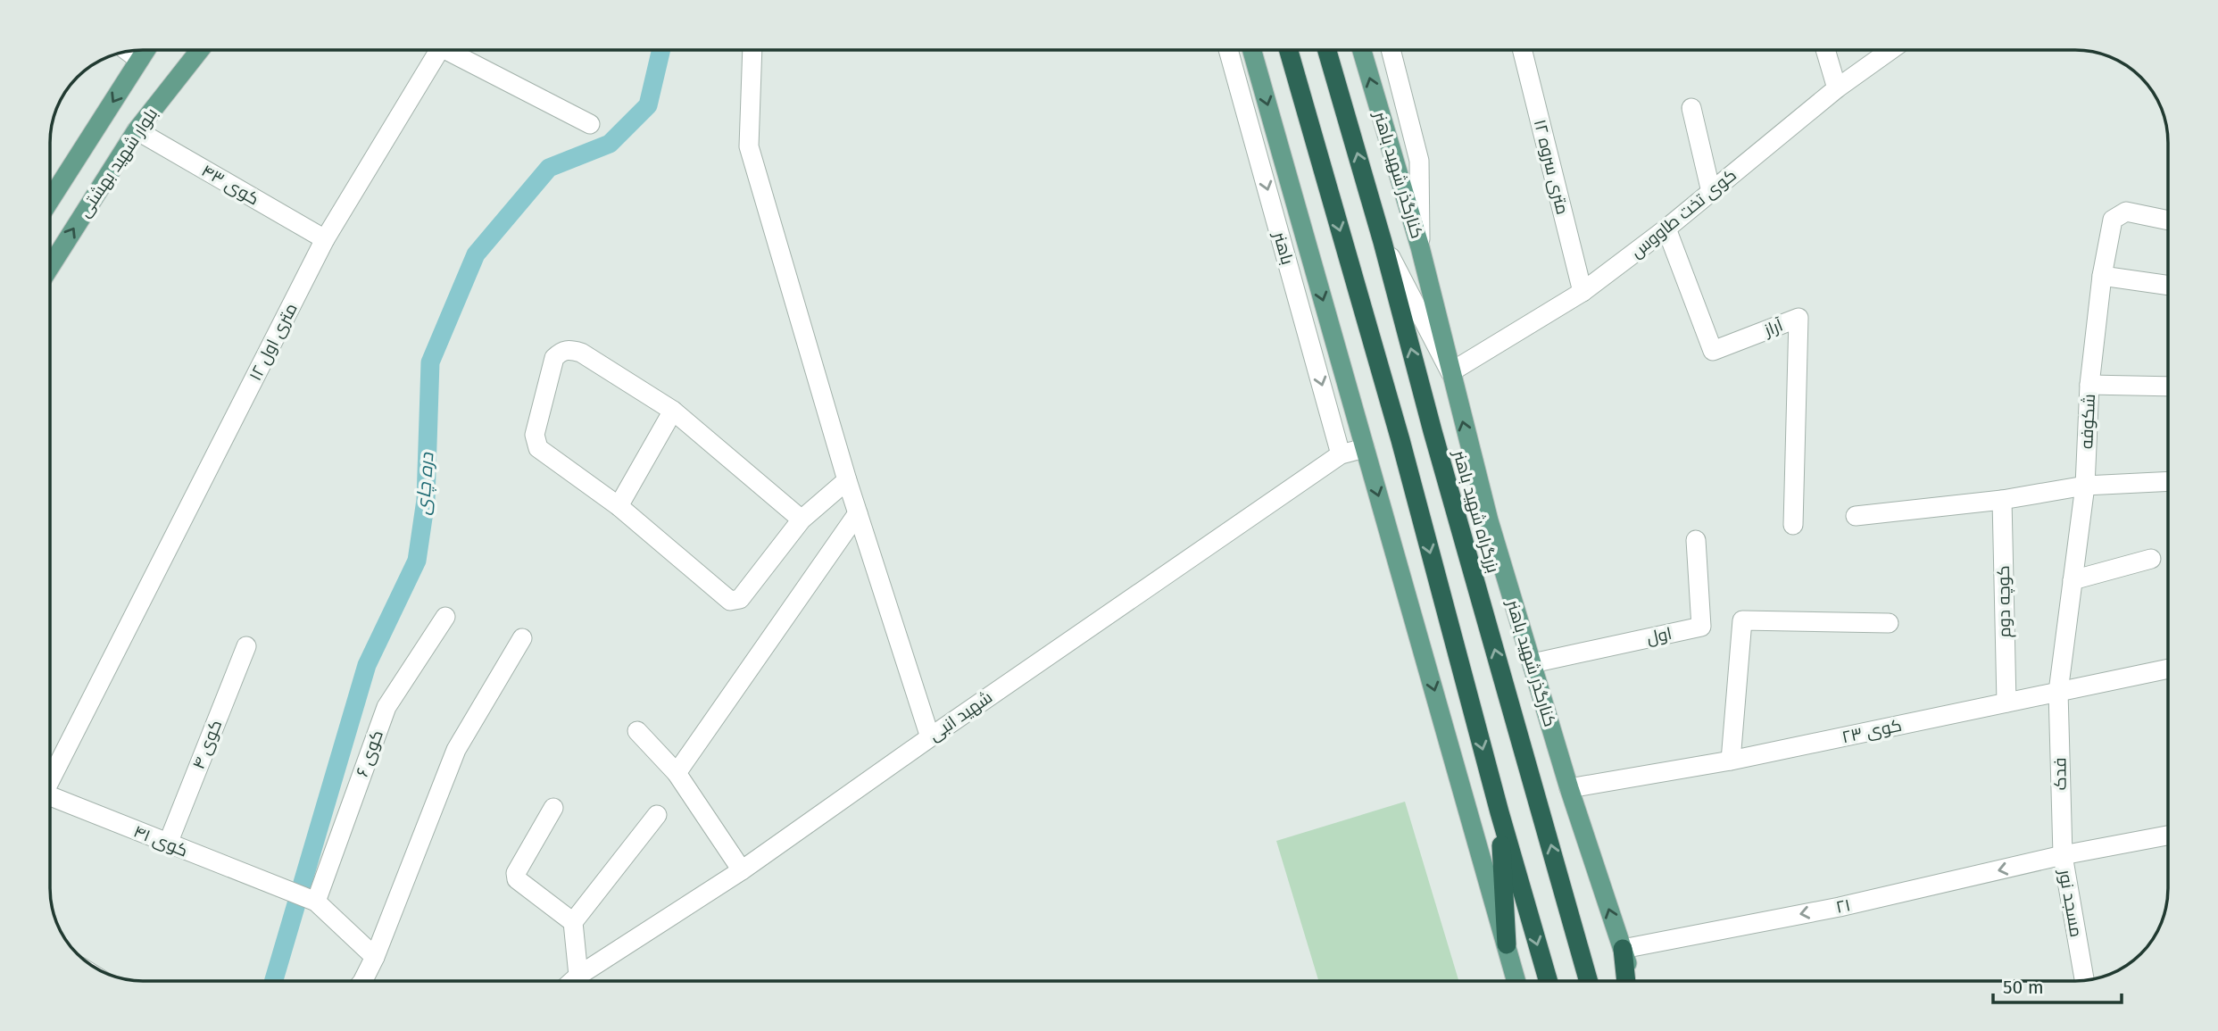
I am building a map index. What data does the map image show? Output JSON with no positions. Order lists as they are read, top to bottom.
{
  "streets": {
    "highway": ["بزرگراه شهید باهنر"],
    "main road": ["بلوار شهید بهشتی", "کنارگذر شهید باهنر"],
    "street": [
      "۱۲ متری سروه",
      "کوی ۴۳",
      "کوی تخت طاووس",
      "باهنر",
      "آراز",
      "۱۲ متری اول",
      "شکوفه",
      "کوچه دوم",
      "اول",
      "شهید انبی",
      "کوی ۲۳",
      "کوی ۴",
      "کوی ۶",
      "فدک",
      "کوی ۴۱",
      "مسجد نور",
      "۲۱"
    ]
  },
  "crossings": [
    ["بلوار شهید بهشتی", "کوی ۴۳"],
    ["۱۲ متری سروه", "کوی تخت طاووس"],
    ["کنارگذر شهید باهنر", "کوی تخت طاووس"],
    ["کنارگذر شهید باهنر", "اول"],
    ["کنارگذر شهید باهنر", "کوی ۲۳"],
    ["کنارگذر شهید باهنر", "۲۱"],
    ["کوی ۴۳", "۱۲ متری اول"],
    ["کوی تخت طاووس", "آراز"],
    ["باهنر", "شهید انبی"],
    ["شکوفه", "کوی ۲۳"],
    ["شکوفه", "فدک"],
    ["کوچه دوم", "کوی ۲۳"],
    ["کوی ۲۳", "فدک"],
    ["کوی ۴", "کوی ۴۱"],
    ["کوی ۶", "کوی ۴۱"],
    ["فدک", "مسجد نور"],
    ["فدک", "۲۱"],
    ["مسجد نور", "۲۱"]
  ],
  "one_way": ["۲۱"],
  "water": ["دره چای"],
  "scale_bar": "50 m"
}
